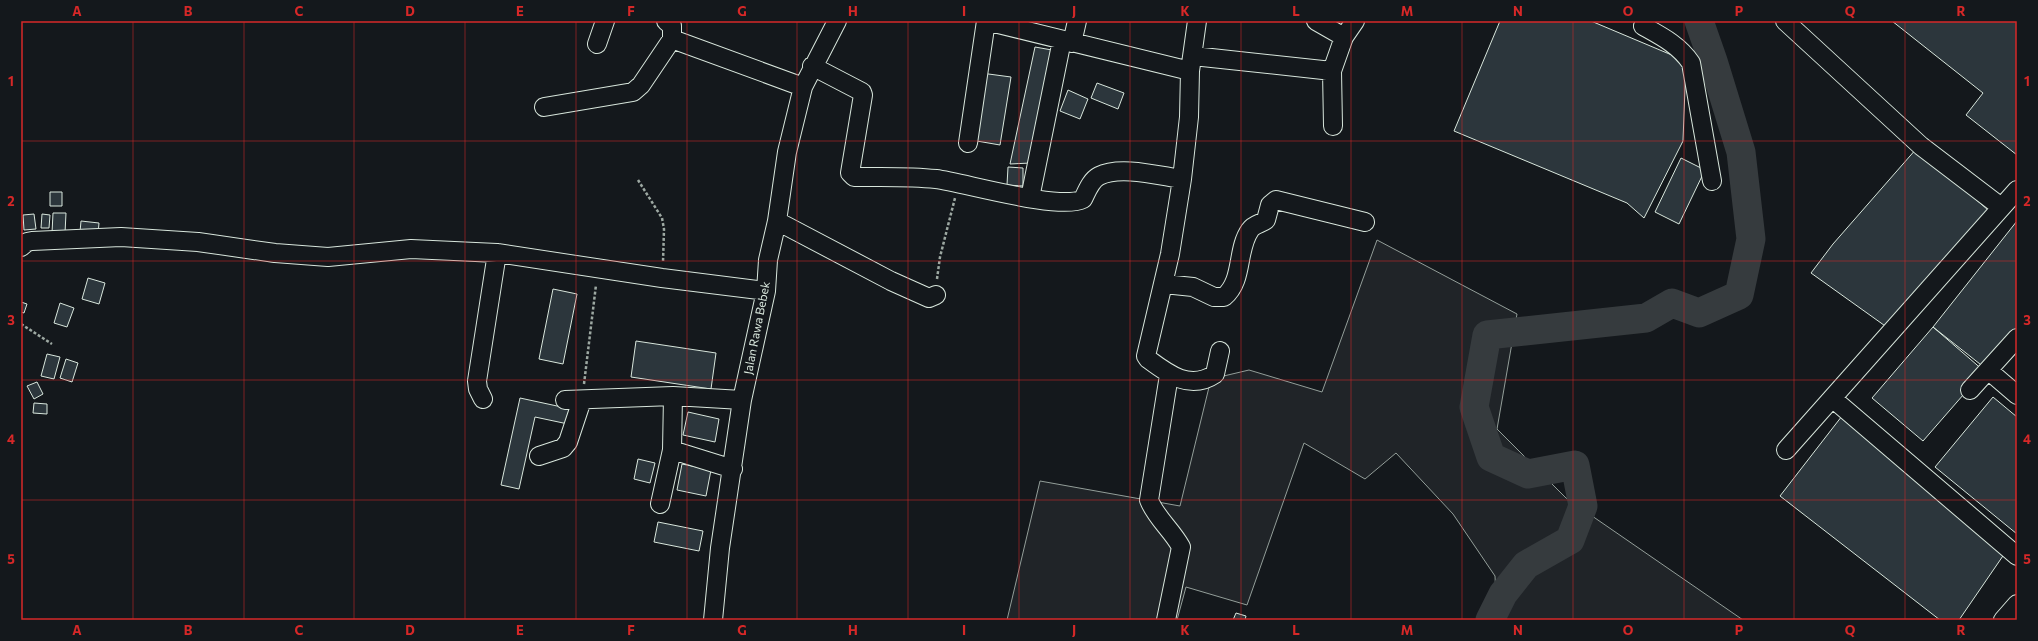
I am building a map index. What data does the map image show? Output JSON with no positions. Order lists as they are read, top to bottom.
{
  "streets": {
    "street": ["Jalan Rawa Bebek"]
  },
  "grid": {
    "columns": [
      "A",
      "B",
      "C",
      "D",
      "E",
      "F",
      "G",
      "H",
      "I",
      "J",
      "K",
      "L",
      "M",
      "N",
      "O",
      "P",
      "Q",
      "R"
    ],
    "rows": [
      "1",
      "2",
      "3",
      "4",
      "5"
    ]
  }
}
